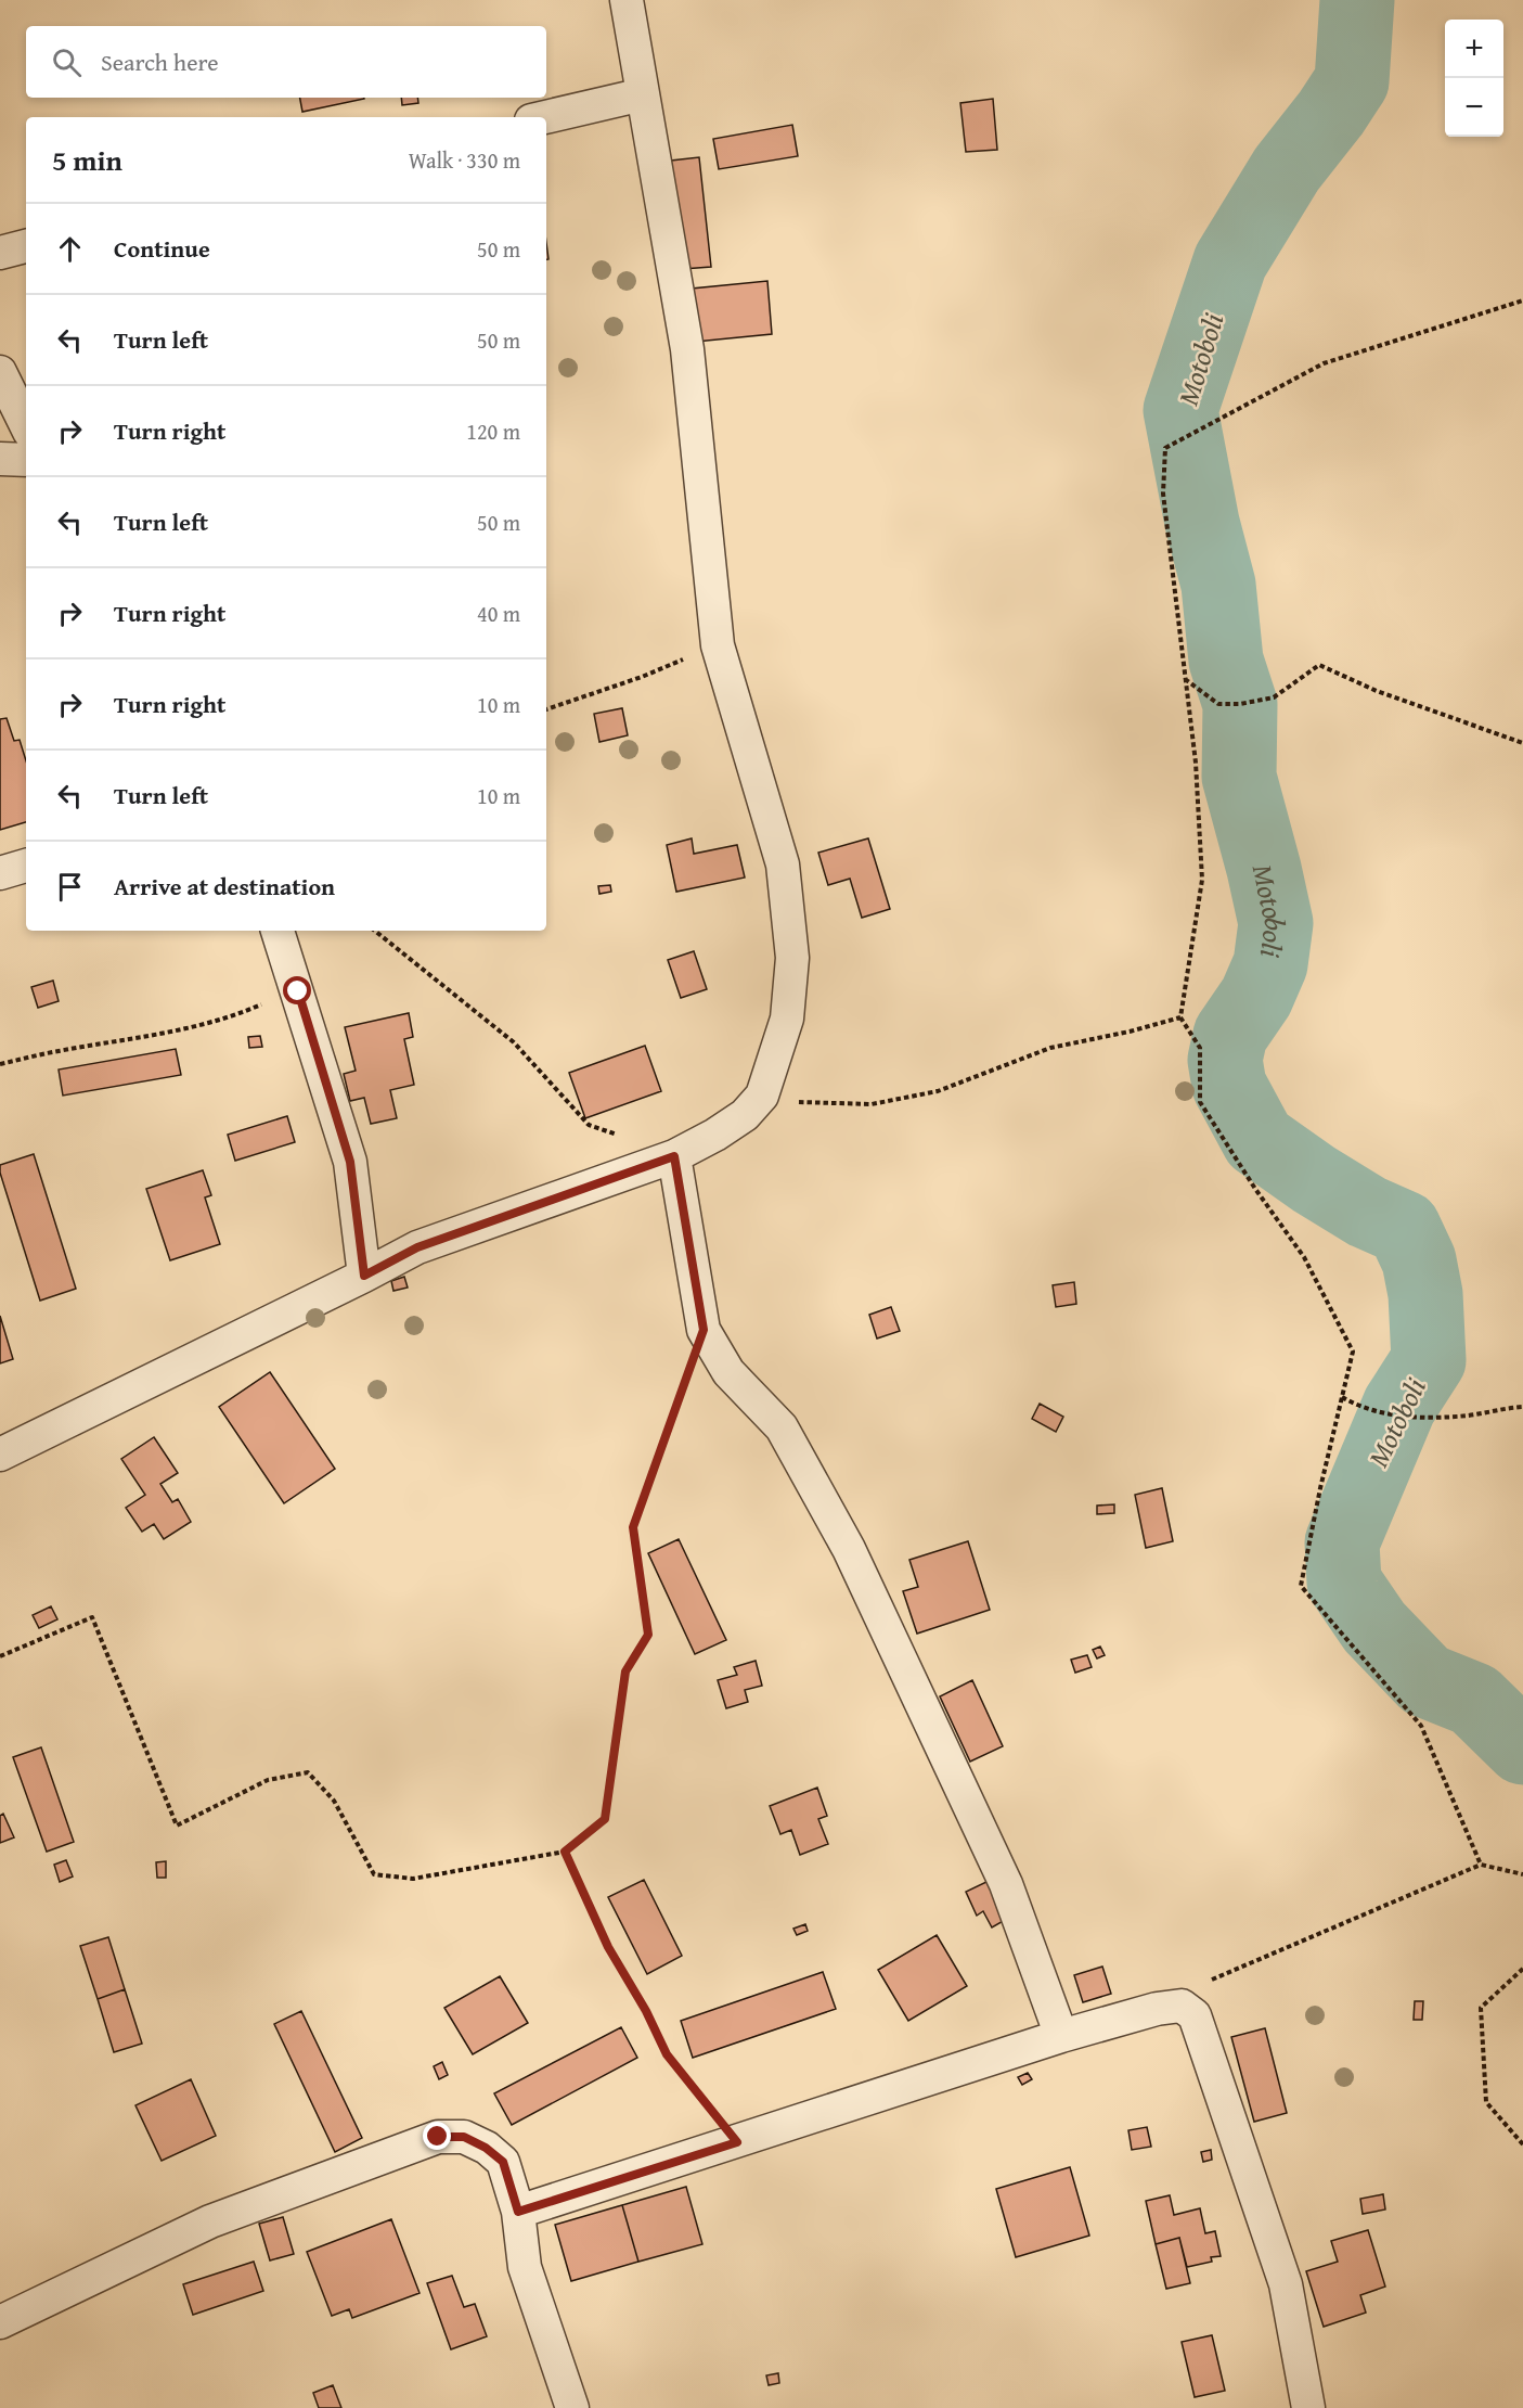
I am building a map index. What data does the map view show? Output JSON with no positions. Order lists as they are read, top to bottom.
{
  "water": ["Motoboli"],
  "page": {
    "map_buttons": ["+", "−"],
    "search": "Search here",
    "heading": ["5 min", "Walk · 330 m"],
    "list": [
      ["Continue", "50 m"],
      ["Turn left", "50 m"],
      ["Turn right", "120 m"],
      ["Turn left", "50 m"],
      ["Turn right", "40 m"],
      ["Turn right", "10 m"],
      ["Turn left", "10 m"],
      "Arrive at destination"
    ]
  }
}
